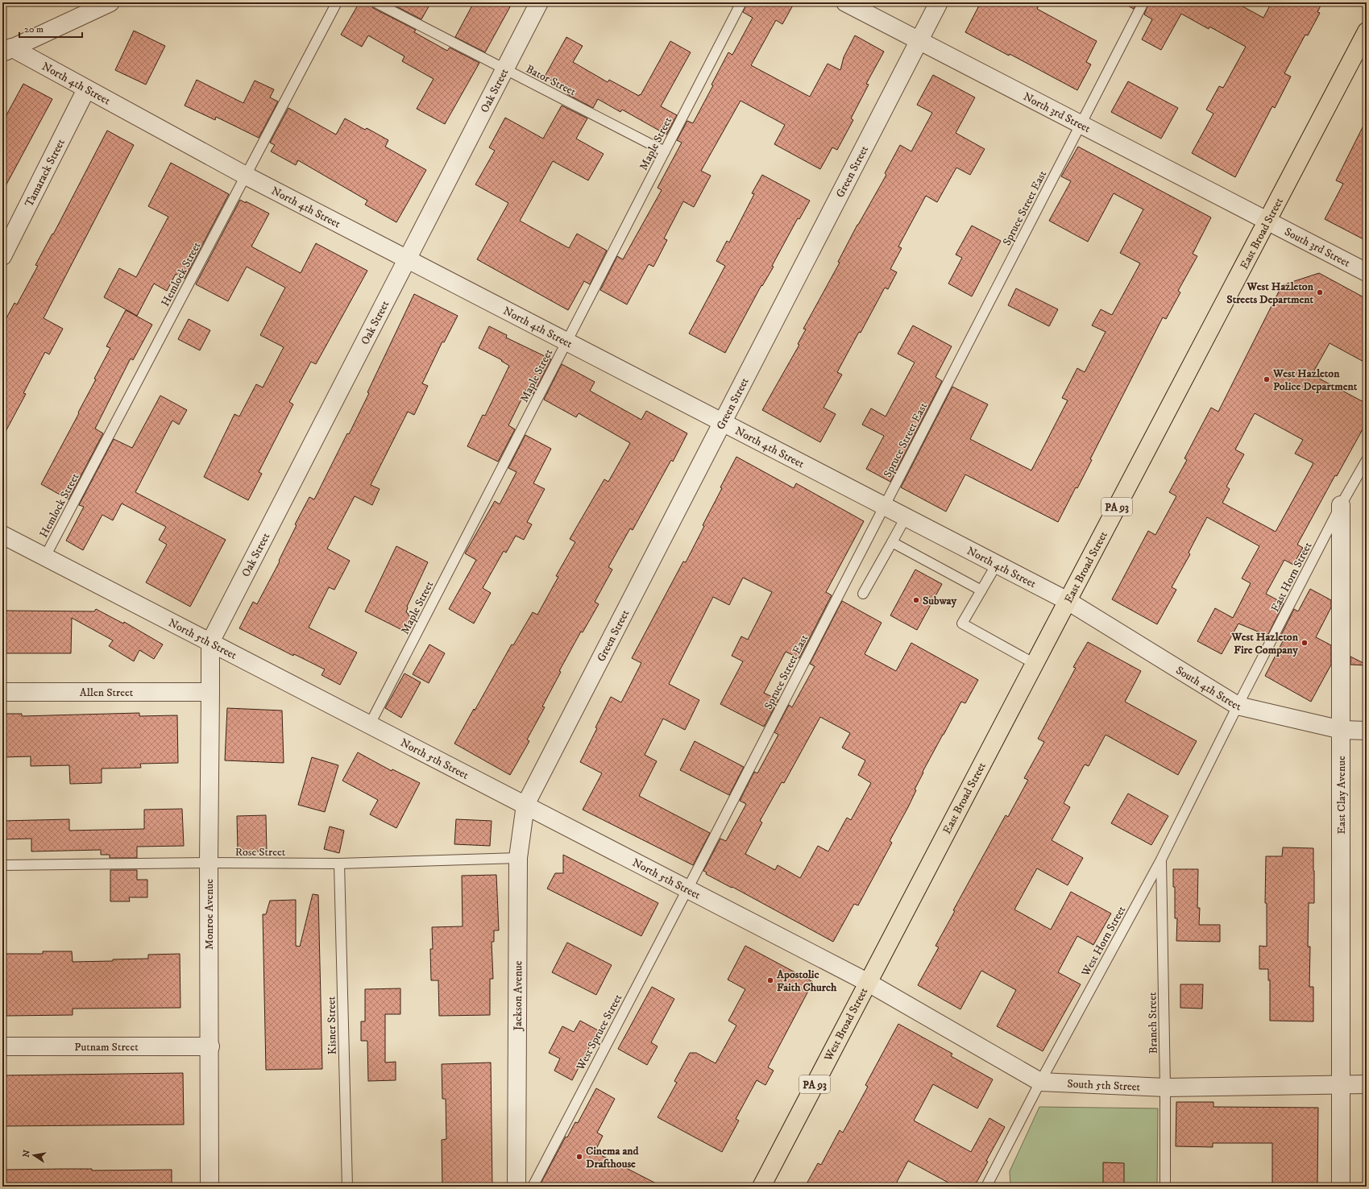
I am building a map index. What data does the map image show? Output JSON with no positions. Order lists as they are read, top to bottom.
{
  "streets": {
    "highway": ["East Broad Street", "PA 93", "West Broad Street"],
    "street": [
      "North 4th Street",
      "Oak Street",
      "North 3rd Street",
      "Green Street",
      "Tamarack Street",
      "South 3rd Street",
      "North 5th Street",
      "South 4th Street",
      "Allen Street",
      "East Clay Avenue",
      "Monroe Avenue",
      "Jackson Avenue",
      "Putnam Street",
      "South 5th Street"
    ],
    "lane": [
      "Bator Street",
      "Maple Street",
      "Spruce Street East",
      "Hemlock Street",
      "East Horn Street",
      "Rose Street",
      "West Horn Street",
      "Branch Street",
      "Kisner Street",
      "West Spruce Street"
    ]
  },
  "crossings": [
    ["Bator Street", "Oak Street"],
    ["Bator Street", "Maple Street"],
    ["North 4th Street", "Oak Street"],
    ["North 4th Street", "Maple Street"],
    ["North 4th Street", "Green Street"],
    ["North 4th Street", "Tamarack Street"],
    ["North 4th Street", "Spruce Street East"],
    ["North 4th Street", "East Broad Street"],
    ["North 4th Street", "Hemlock Street"],
    ["North 4th Street", "South 4th Street"],
    ["Oak Street", "North 5th Street"],
    ["Oak Street", "Monroe Avenue"],
    ["North 3rd Street", "Green Street"],
    ["North 3rd Street", "Spruce Street East"],
    ["North 3rd Street", "East Broad Street"],
    ["North 3rd Street", "South 3rd Street"],
    ["Maple Street", "North 5th Street"],
    ["Green Street", "North 5th Street"],
    ["Green Street", "Jackson Avenue"],
    ["Spruce Street East", "North 5th Street"],
    ["Spruce Street East", "West Spruce Street"],
    ["East Broad Street", "South 3rd Street"],
    ["East Broad Street", "North 5th Street"],
    ["East Broad Street", "South 4th Street"],
    ["East Broad Street", "West Broad Street"],
    ["East Broad Street", "South 5th Street"],
    ["Hemlock Street", "North 5th Street"],
    ["East Horn Street", "South 4th Street"],
    ["East Horn Street", "East Clay Avenue"],
    ["East Horn Street", "West Horn Street"],
    ["North 5th Street", "Monroe Avenue"],
    ["North 5th Street", "Jackson Avenue"],
    ["North 5th Street", "West Broad Street"],
    ["North 5th Street", "West Spruce Street"],
    ["North 5th Street", "South 5th Street"],
    ["South 4th Street", "East Clay Avenue"],
    ["South 4th Street", "West Horn Street"],
    ["Allen Street", "Monroe Avenue"],
    ["East Clay Avenue", "South 5th Street"],
    ["Rose Street", "Monroe Avenue"],
    ["Rose Street", "Jackson Avenue"],
    ["Rose Street", "Kisner Street"],
    ["Monroe Avenue", "Putnam Street"],
    ["West Horn Street", "Branch Street"],
    ["West Horn Street", "South 5th Street"],
    ["Branch Street", "South 5th Street"],
    ["West Broad Street", "South 5th Street"]
  ],
  "places": [
    "West Hazleton Streets Department",
    "West Hazleton Police Department",
    "Subway",
    "West Hazleton Fire Company",
    "Apostolic Faith Church",
    "Cinema and Drafthouse"
  ],
  "scale_bar": "20 m",
  "north": "left"
}
